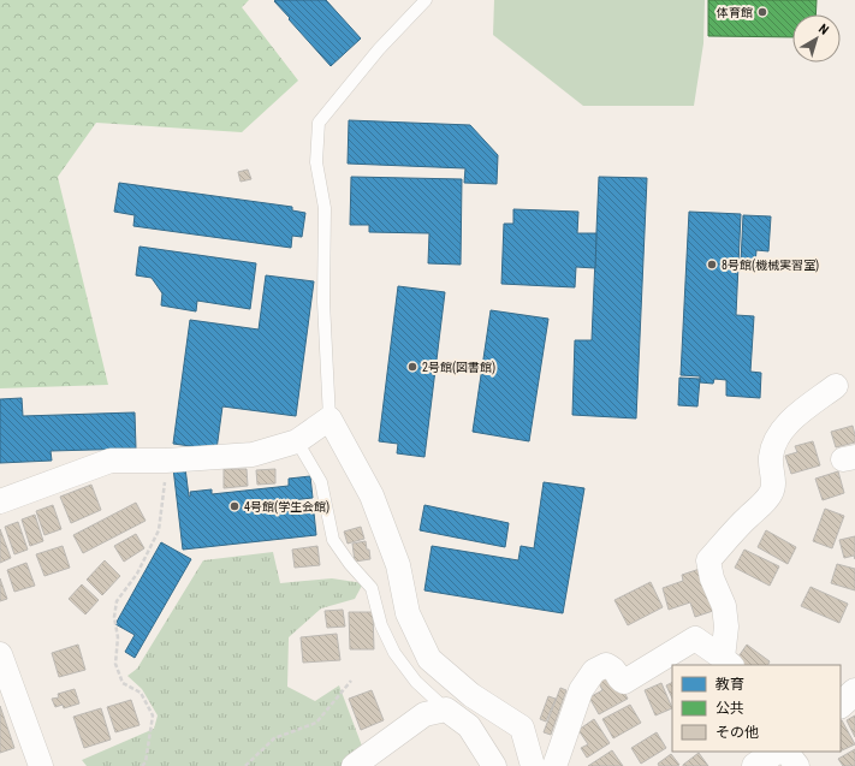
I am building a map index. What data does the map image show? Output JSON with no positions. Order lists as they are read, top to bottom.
{
  "places": [
    "体育館",
    "8号館(機械実習室)",
    "2号館(図書館)",
    "4号館(学生会館)"
  ],
  "legend": ["教育", "公共", "その他"],
  "north": "top right"
}
